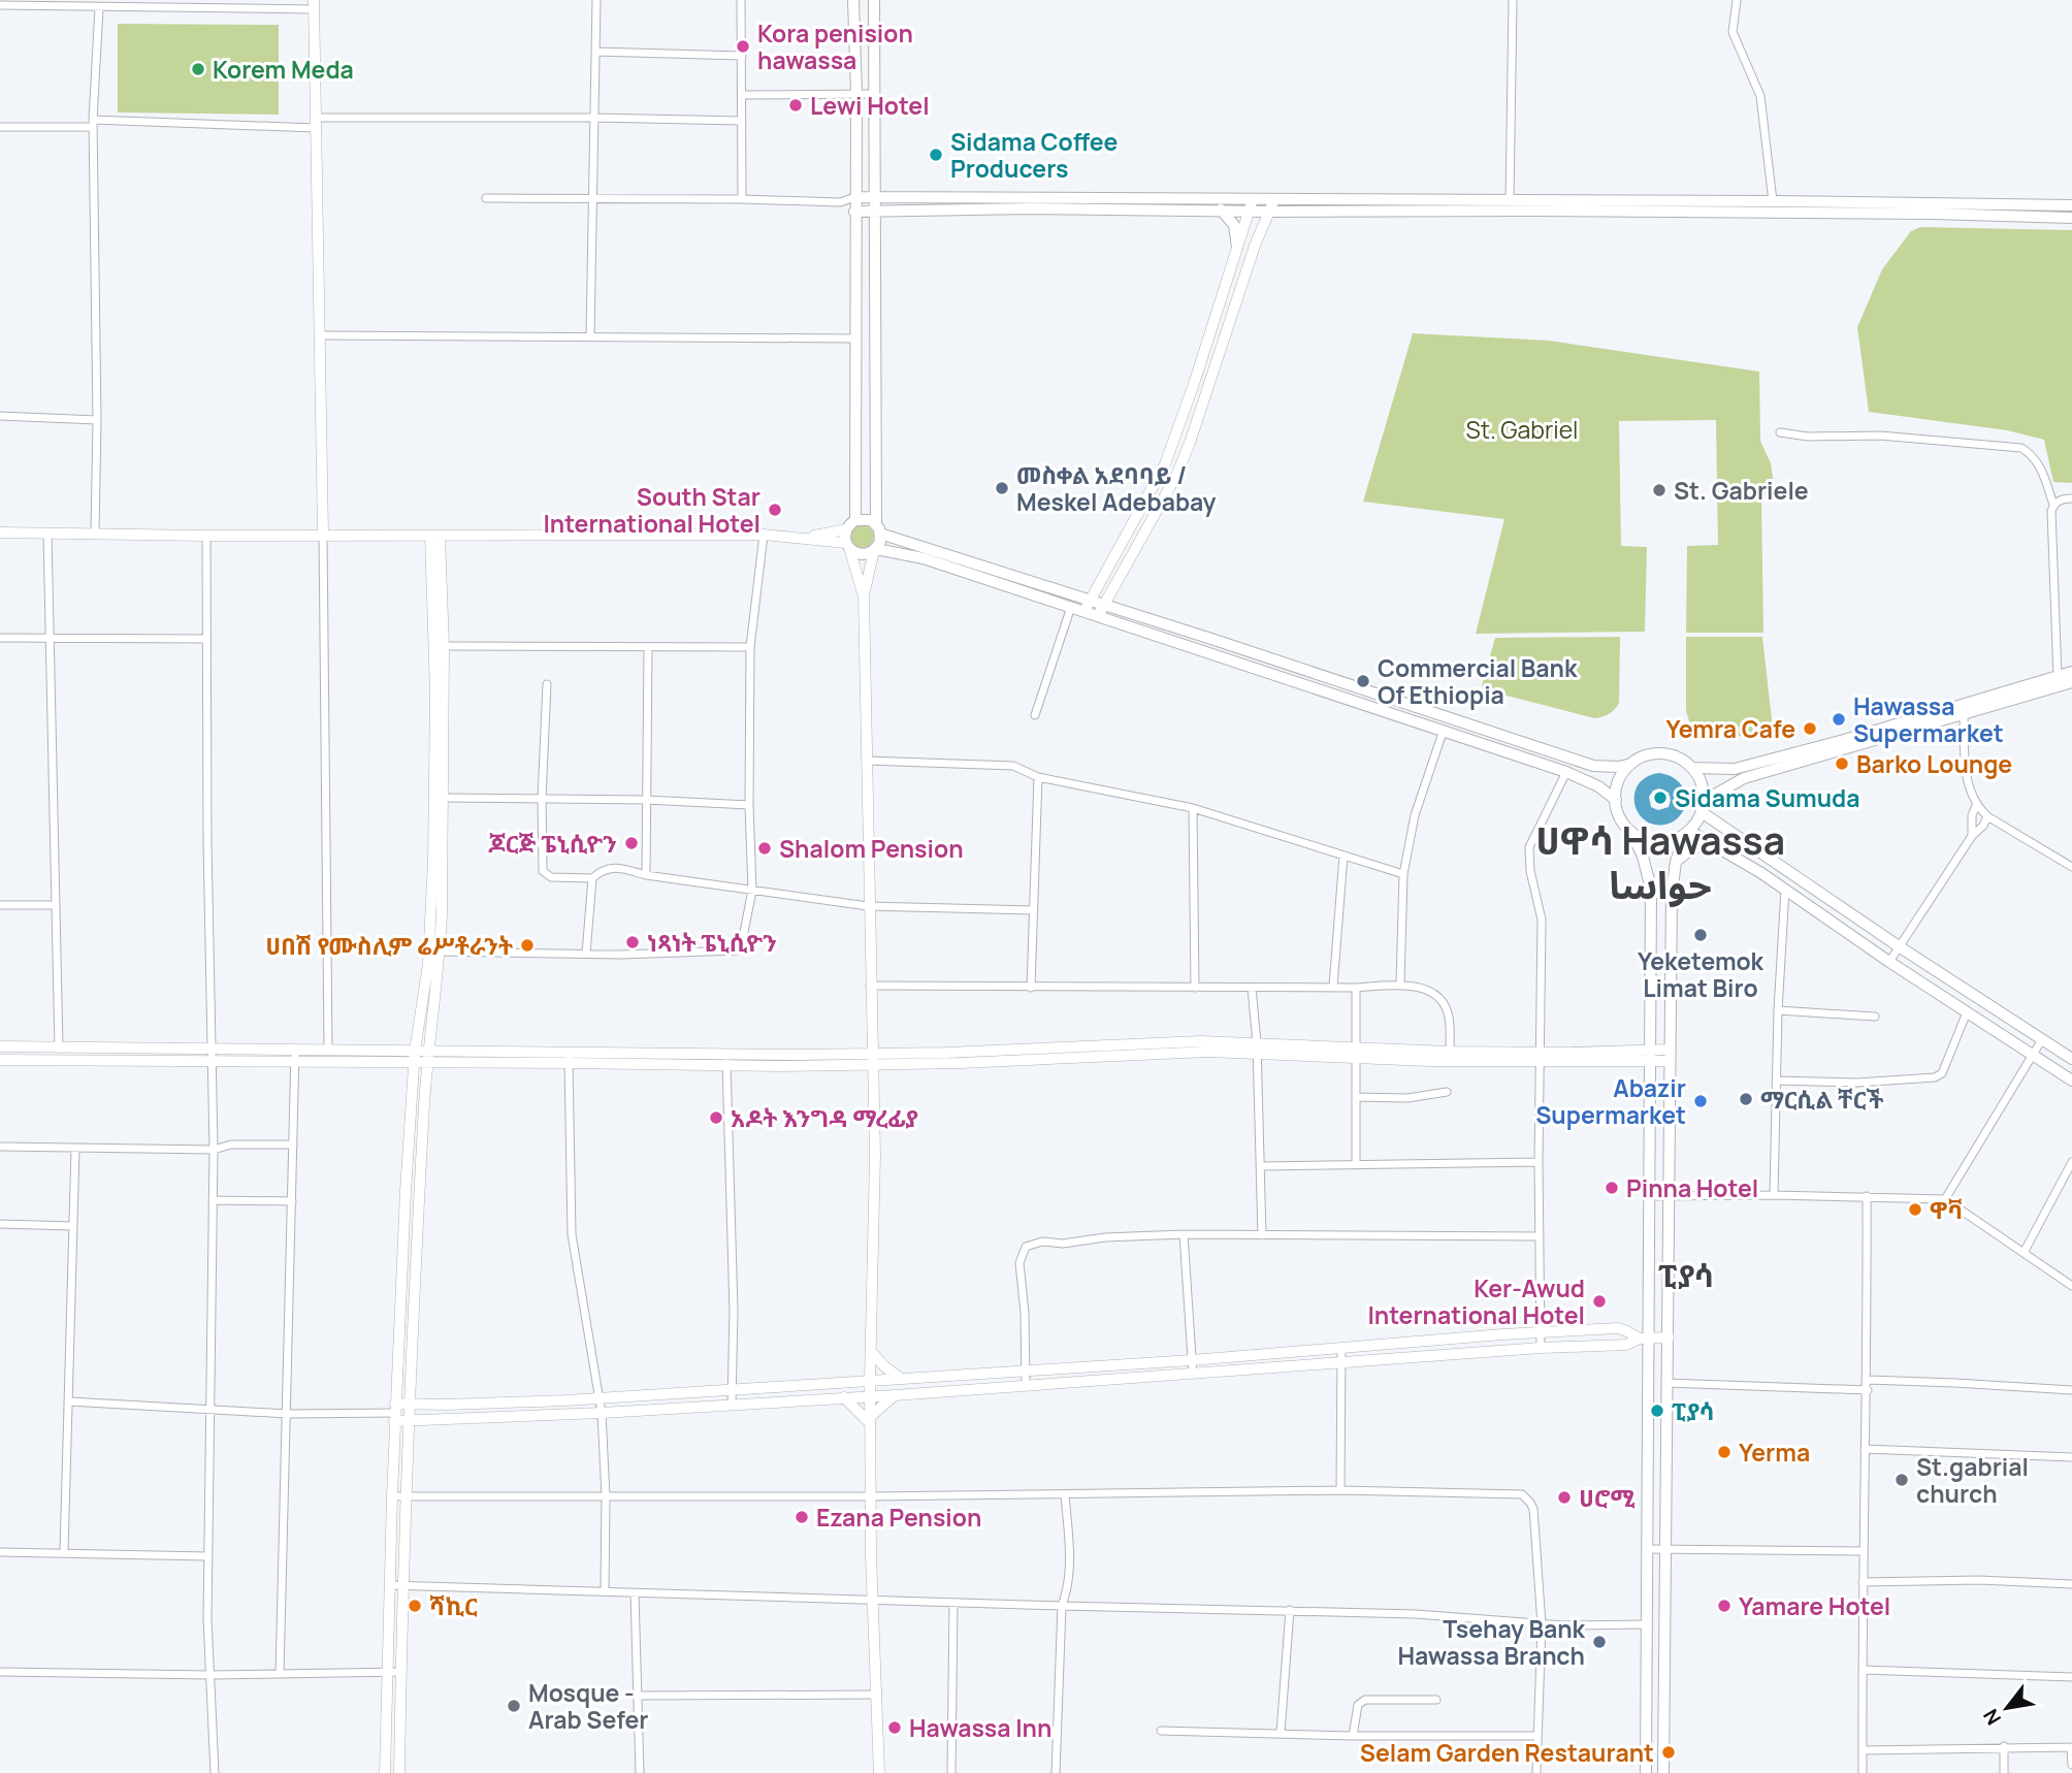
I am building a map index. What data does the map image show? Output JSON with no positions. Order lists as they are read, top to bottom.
{
  "districts": ["ሀዋሳ Hawassa حواسا", "ፒያሳ"],
  "parks": ["St. Gabriel"],
  "places": [
    "Kora penision hawassa",
    "Korem Meda",
    "Lewi Hotel",
    "Sidama Coffee Producers",
    "መስቀል አደባባይ / Meskel Adebabay",
    "St. Gabriele",
    "South Star International Hotel",
    "Commercial Bank Of Ethiopia",
    "Hawassa Supermarket",
    "Yemra Cafe",
    "Barko Lounge",
    "Sidama Sumuda",
    "ጆርጅ ፔኒሲዮን",
    "Shalom Pension",
    "Yeketemok Limat Biro",
    "ነጻነት ፔኒሲዮን",
    "ሀበሽ የሙስሊም ሬሥቶራንት",
    "ማርሲል ቸርች",
    "Abazir Supermarket",
    "አዶት እንግዳ ማረፊያ",
    "Pinna Hotel",
    "ዋቫ",
    "Ker-Awud International Hotel",
    "ፒያሳ",
    "Yerma",
    "St.gabrial church",
    "ሀሮሚ",
    "Ezana Pension",
    "ሻኪር",
    "Yamare Hotel",
    "Tsehay Bank Hawassa Branch",
    "Mosque - Arab Sefer",
    "Hawassa Inn",
    "Selam Garden Restaurant"
  ],
  "north": "bottom left"
}
